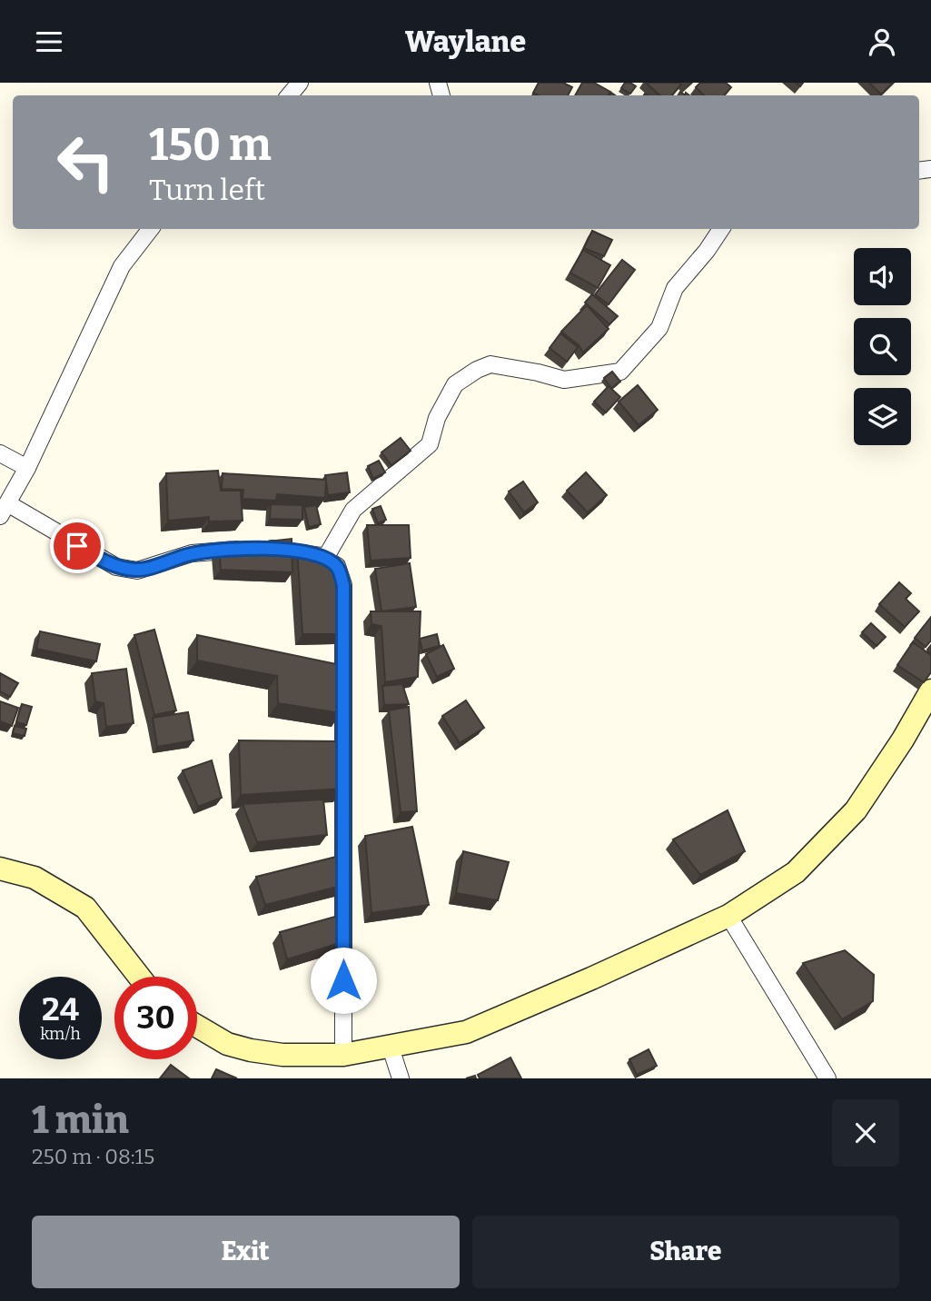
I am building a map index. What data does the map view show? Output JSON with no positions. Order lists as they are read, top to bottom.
{
  "page": {
    "header": "Waylane",
    "turn": ["150 m", "Turn left"],
    "speed": "24 km/h",
    "limit": "30",
    "heading": ["1 min", "250 m · 08:15"],
    "buttons": ["Exit", "Share"]
  }
}
